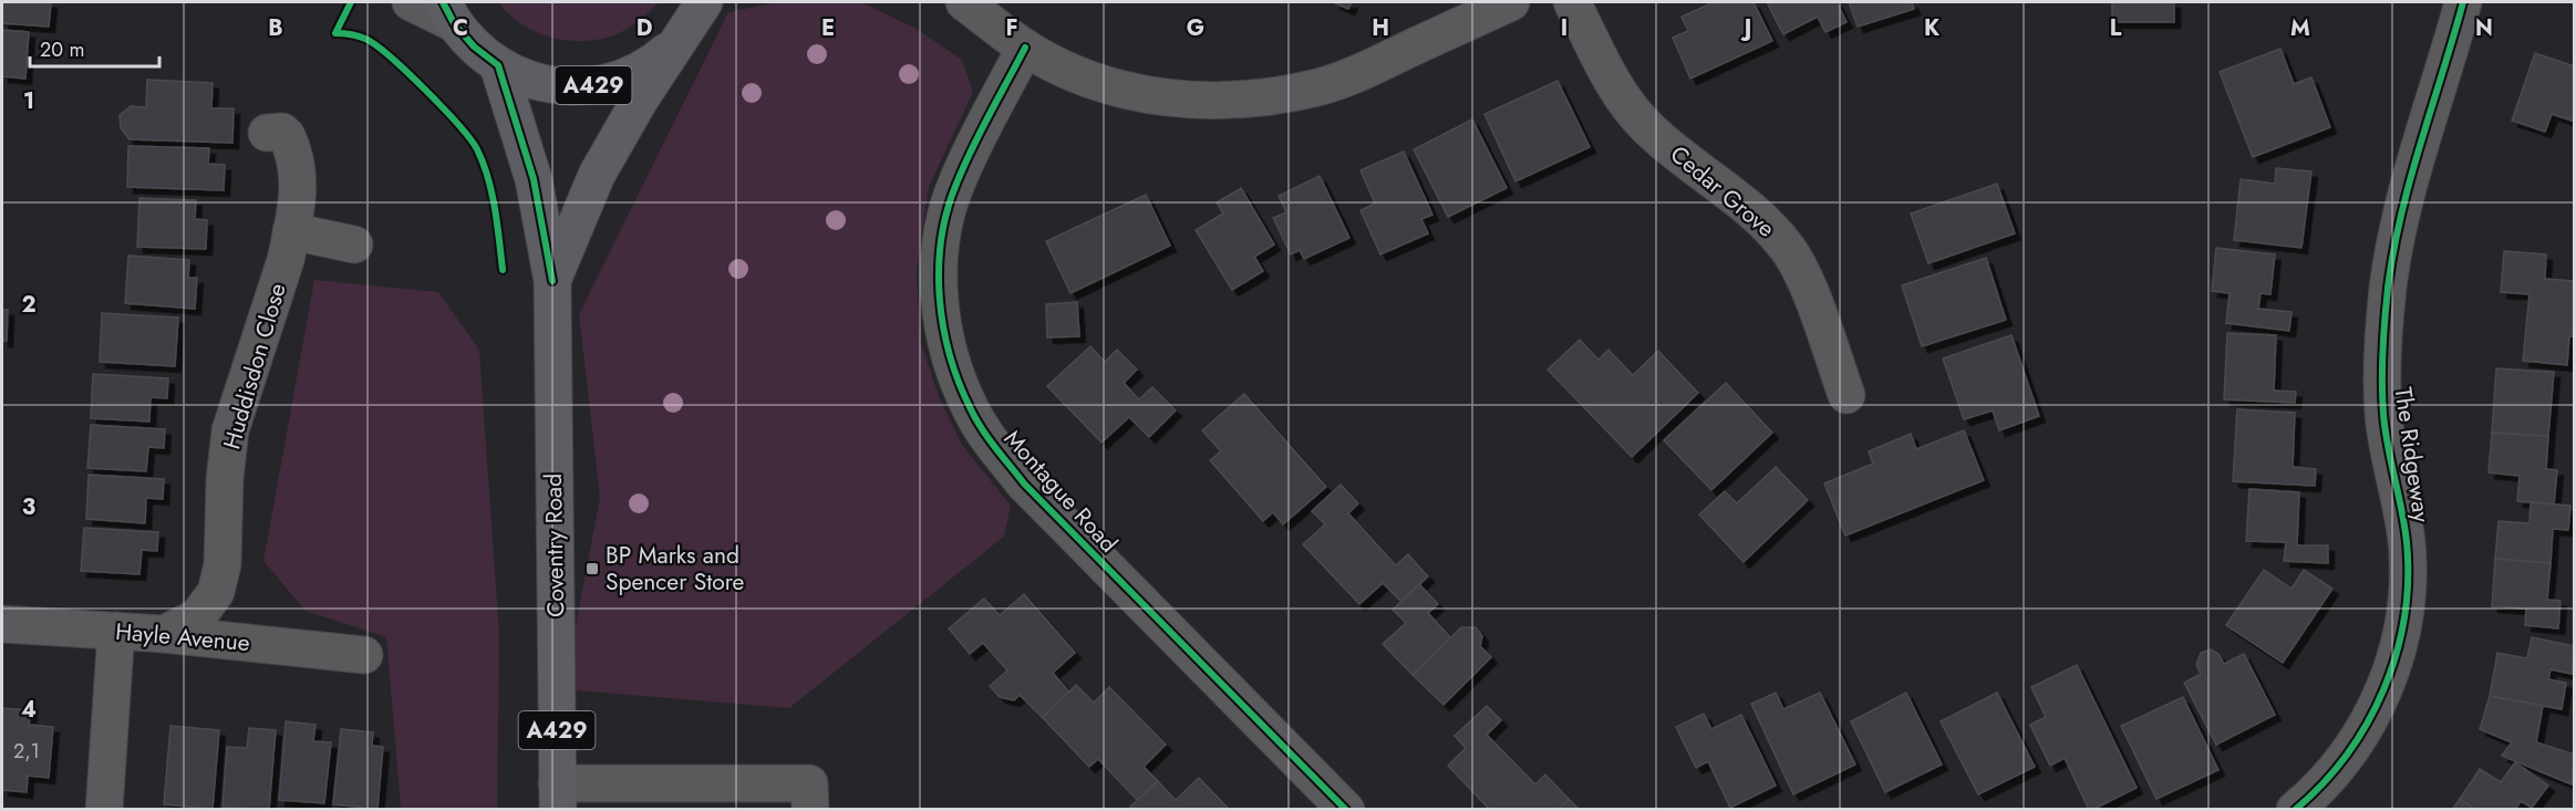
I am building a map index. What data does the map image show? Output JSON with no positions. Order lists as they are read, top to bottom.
{
  "streets": {
    "main road": ["A429", "Coventry Road"],
    "street": [
      "Cedar Grove",
      "Huddisdon Close",
      "The Ridgeway",
      "Montague Road",
      "Hayle Avenue"
    ]
  },
  "crossings": [
    ["Huddisdon Close", "Hayle Avenue"]
  ],
  "places": {
    "transit": ["BP Marks and Spencer Store"]
  },
  "house_numbers": ["2,1"],
  "scale_bar": "20 m",
  "grid": {
    "columns": [
      "B",
      "C",
      "D",
      "E",
      "F",
      "G",
      "H",
      "I",
      "J",
      "K",
      "L",
      "M",
      "N"
    ],
    "rows": [
      "1",
      "2",
      "3",
      "4"
    ]
  }
}
